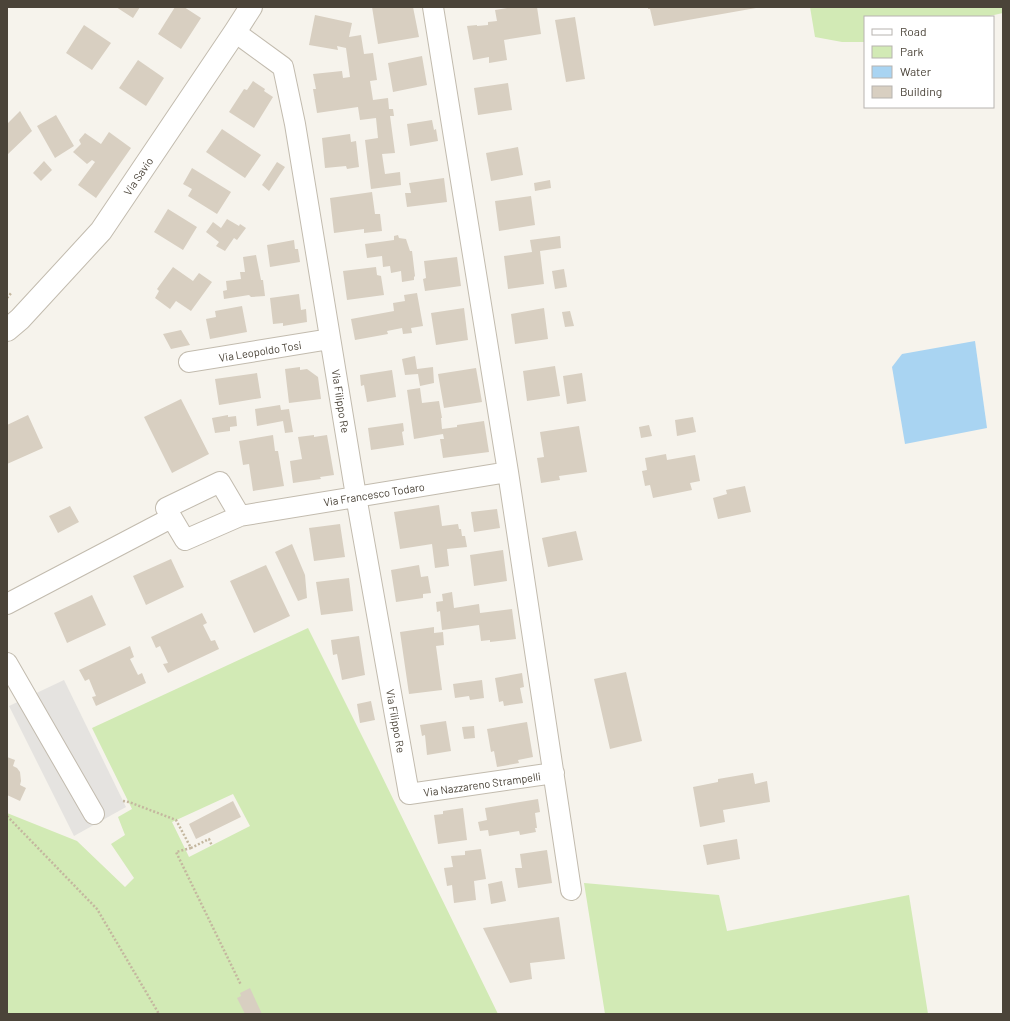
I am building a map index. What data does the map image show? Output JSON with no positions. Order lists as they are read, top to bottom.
{
  "streets": {
    "street": [
      "Via Savio",
      "Via Leopoldo Tosi",
      "Via Filippo Re",
      "Via Francesco Todaro",
      "Via Nazzareno Strampelli"
    ]
  },
  "crossings": [
    ["Via Savio", "Via Filippo Re"],
    ["Via Leopoldo Tosi", "Via Filippo Re"],
    ["Via Filippo Re", "Via Francesco Todaro"],
    ["Via Filippo Re", "Via Nazzareno Strampelli"]
  ],
  "legend": [
    "Road",
    "Park",
    "Water",
    "Building"
  ]
}
